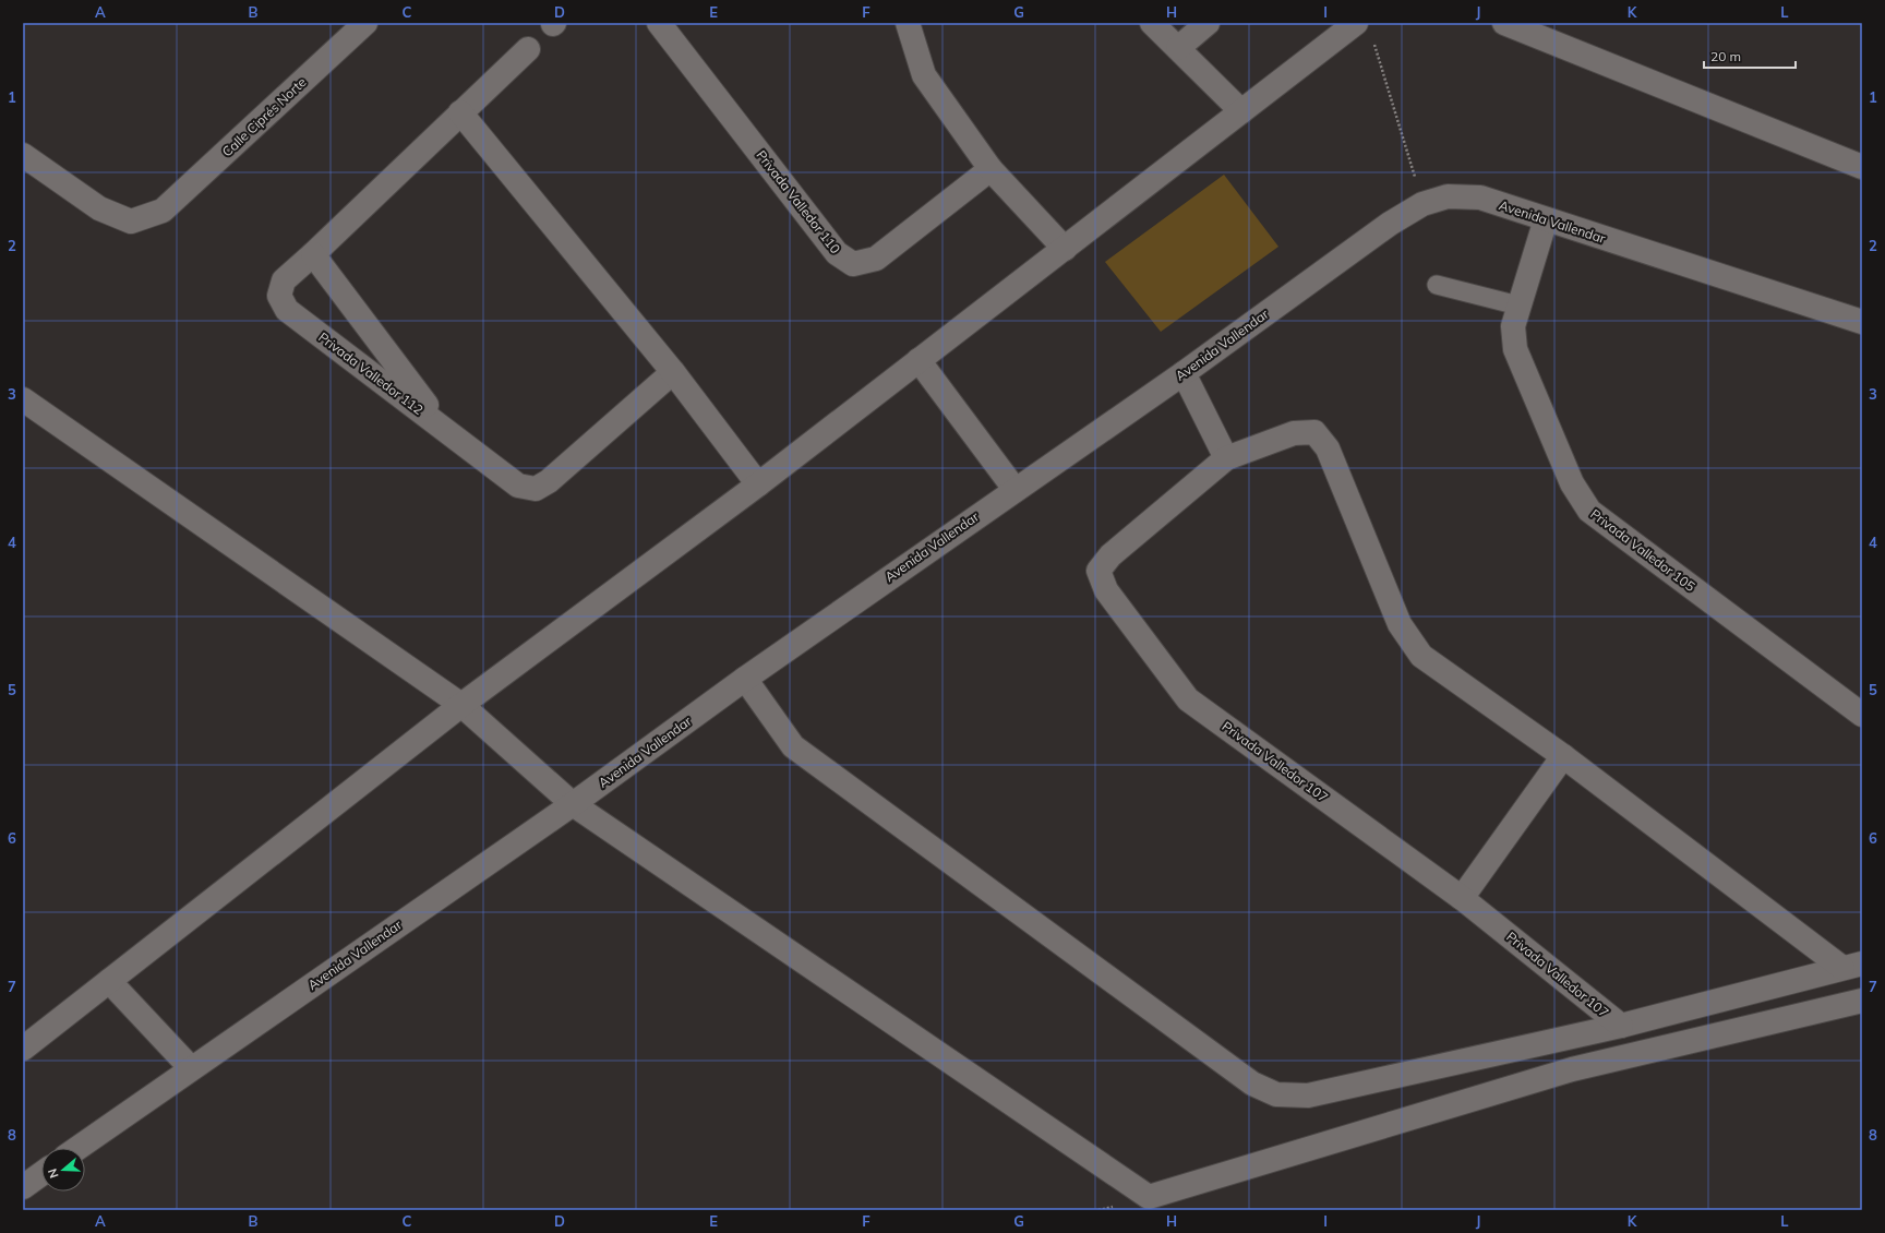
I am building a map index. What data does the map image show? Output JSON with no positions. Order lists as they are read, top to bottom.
{
  "streets": {
    "street": [
      "Calle Ciprés Norte",
      "Privada Valledor 110",
      "Avenida Vallendar",
      "Privada Valledor 112",
      "Privada Valledor 105",
      "Privada Valledor 107"
    ]
  },
  "crossings": [
    ["Avenida Vallendar", "Privada Valledor 105"],
    ["Avenida Vallendar", "Privada Valledor 107"]
  ],
  "scale_bar": "20 m",
  "north": "left",
  "grid": {
    "columns": [
      "A",
      "B",
      "C",
      "D",
      "E",
      "F",
      "G",
      "H",
      "I",
      "J",
      "K",
      "L"
    ],
    "rows": [
      "1",
      "2",
      "3",
      "4",
      "5",
      "6",
      "7",
      "8"
    ]
  }
}
